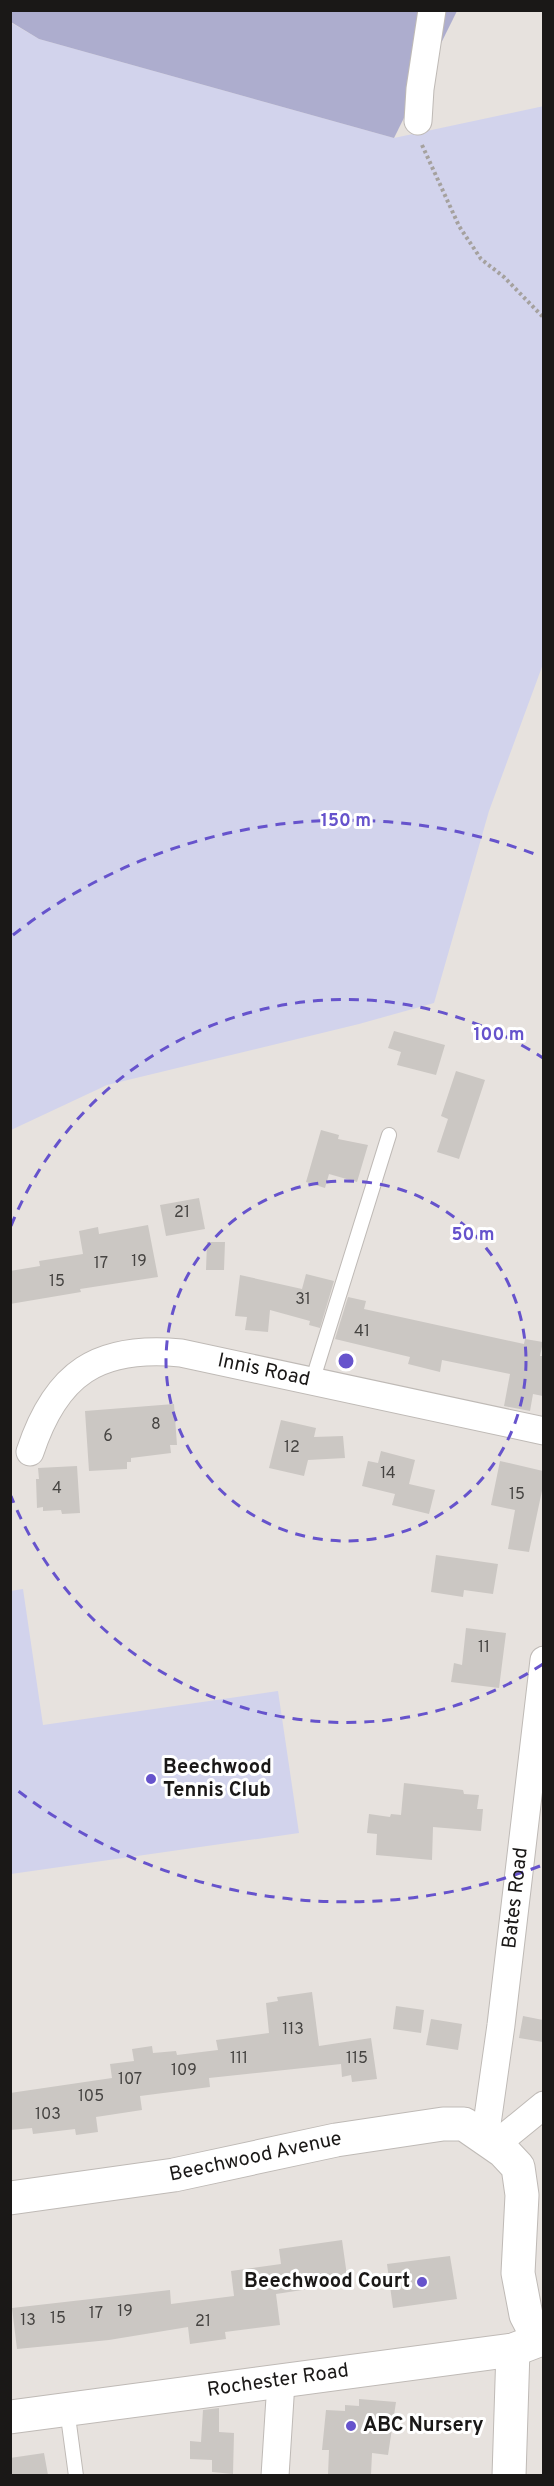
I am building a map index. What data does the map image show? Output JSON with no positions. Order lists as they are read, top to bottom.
{
  "streets": {
    "street": [
      "Innis Road",
      "Bates Road",
      "Beechwood Avenue",
      "Rochester Road"
    ]
  },
  "crossings": [
    ["Bates Road", "Beechwood Avenue"]
  ],
  "places": ["Beechwood Tennis Club", "Beechwood Court", "ABC Nursery"],
  "house_numbers": [
    "21",
    "19",
    "17",
    "15",
    "31",
    "41",
    "8",
    "6",
    "12",
    "14",
    "4",
    "15",
    "11",
    "113",
    "111",
    "115",
    "109",
    "107",
    "105",
    "103",
    "19",
    "17",
    "15",
    "13",
    "21"
  ],
  "rings": ["150 m", "100 m", "50 m"]
}
